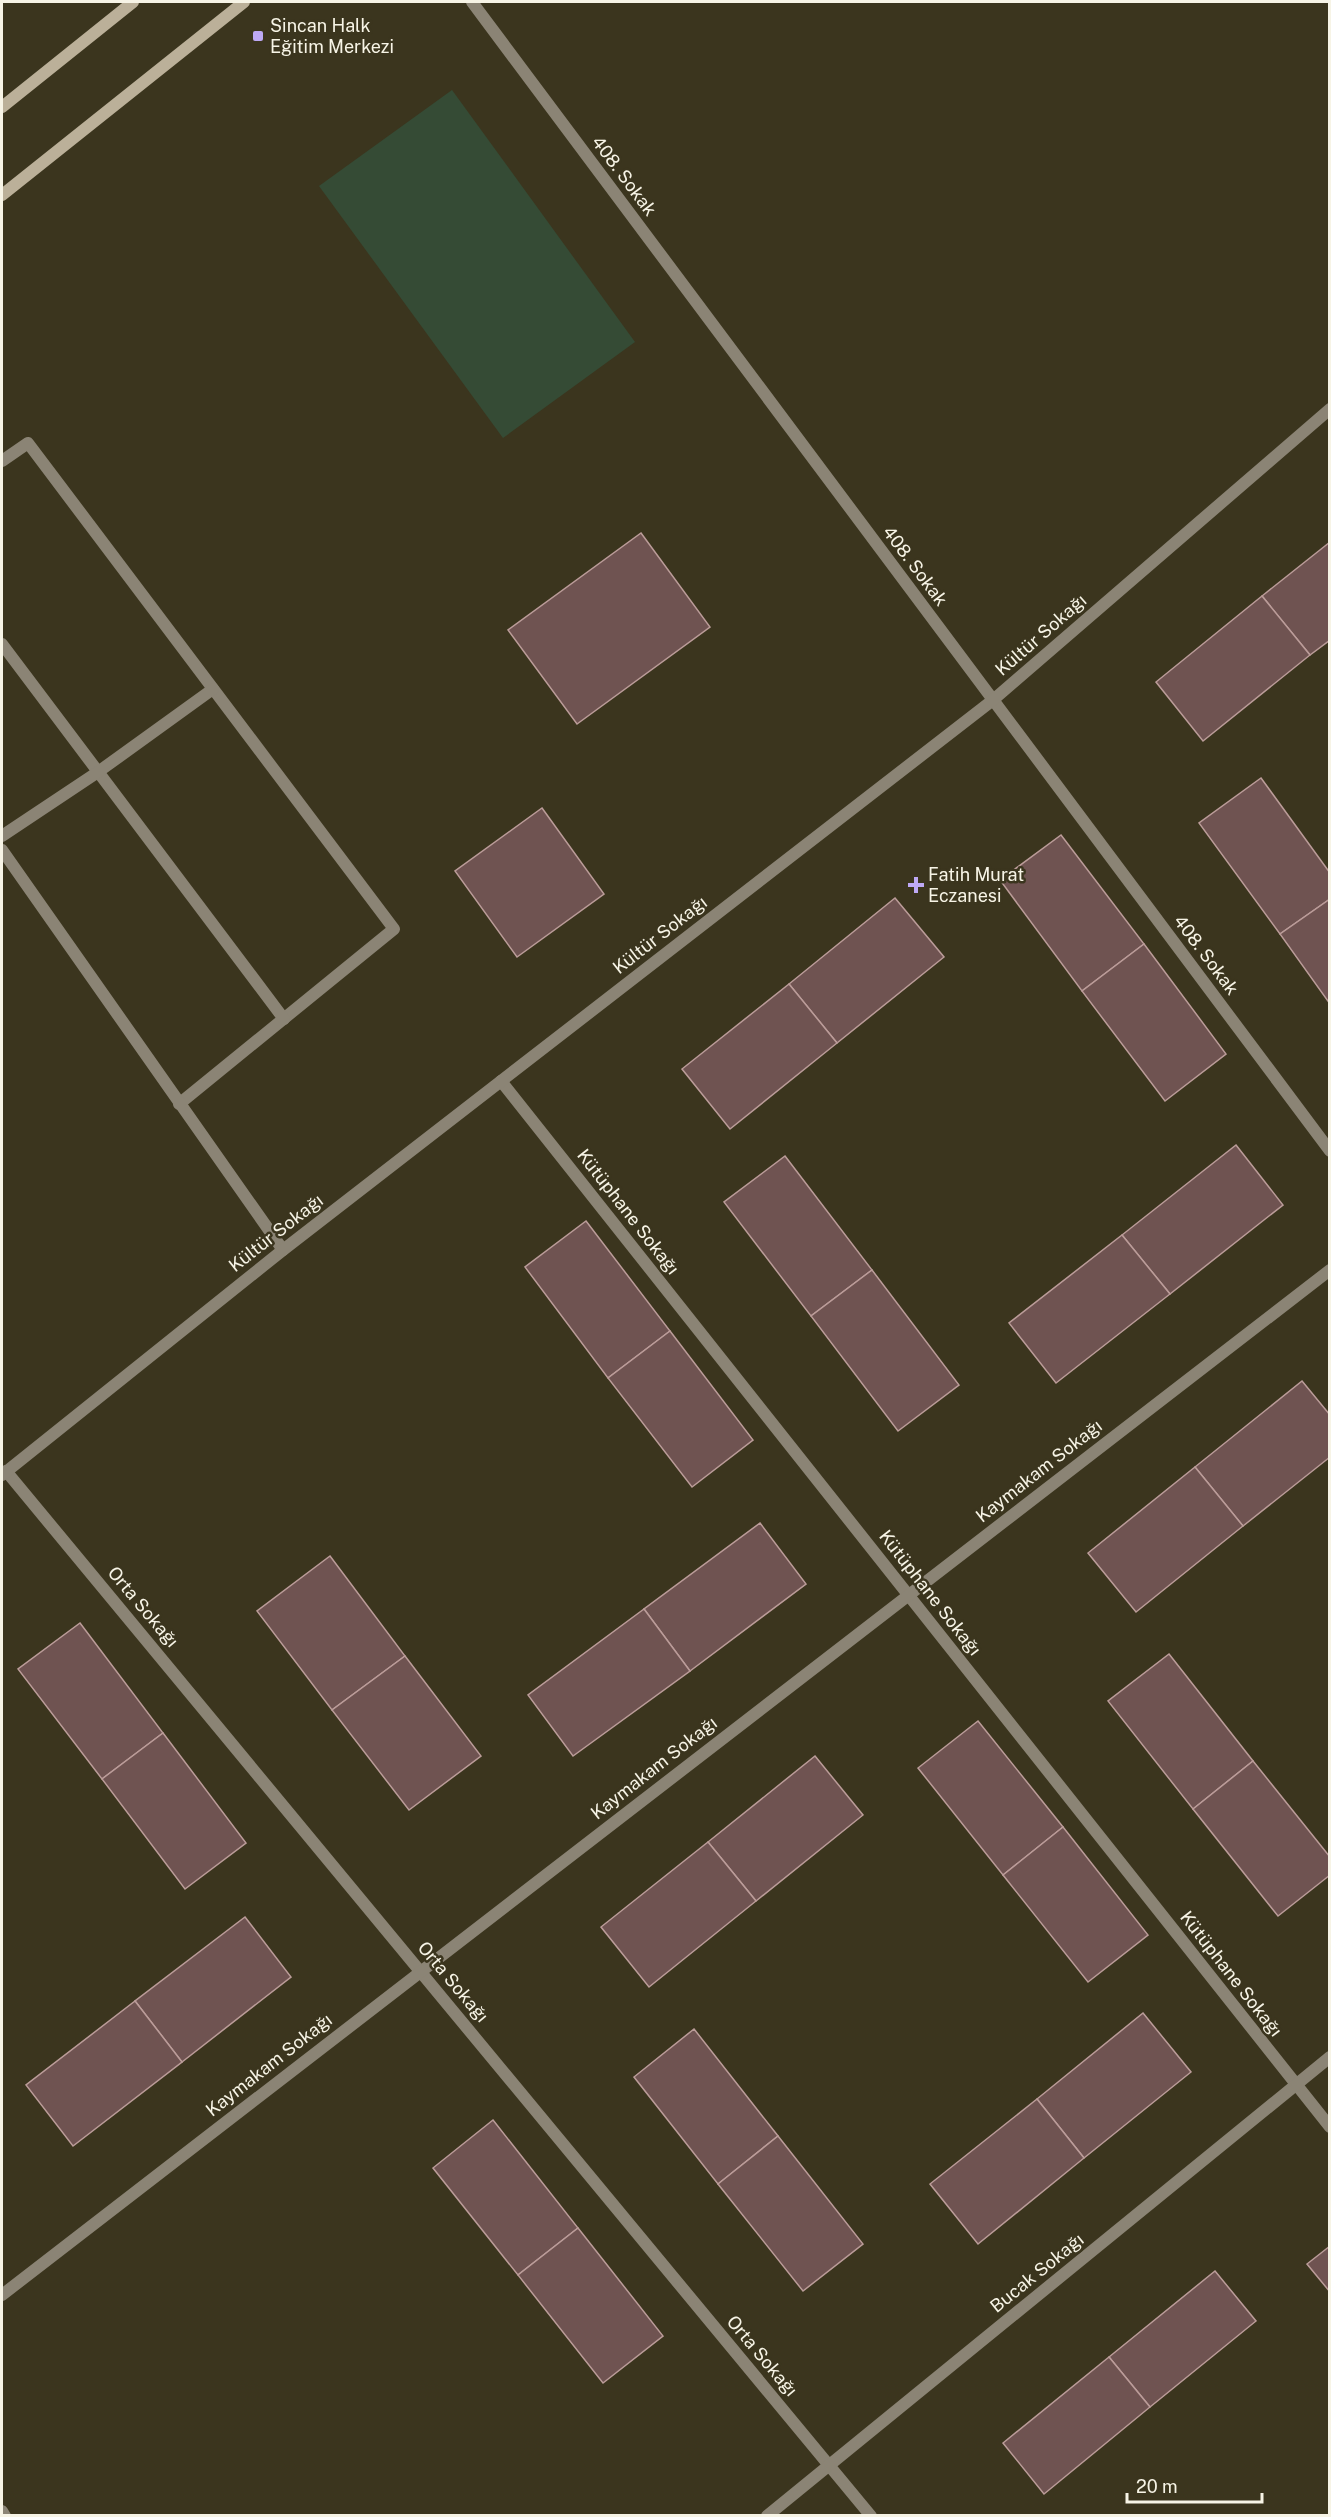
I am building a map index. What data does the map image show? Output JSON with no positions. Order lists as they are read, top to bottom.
{
  "streets": {
    "street": [
      "408. Sokak",
      "Kültür Sokağı",
      "Kütüphane Sokağı",
      "Kaymakam Sokağı",
      "Orta Sokağı",
      "Bucak Sokağı"
    ]
  },
  "crossings": [
    ["408. Sokak", "Kültür Sokağı"],
    ["Kültür Sokağı", "Kütüphane Sokağı"],
    ["Kültür Sokağı", "Orta Sokağı"],
    ["Kütüphane Sokağı", "Kaymakam Sokağı"],
    ["Kütüphane Sokağı", "Bucak Sokağı"],
    ["Kaymakam Sokağı", "Orta Sokağı"],
    ["Orta Sokağı", "Bucak Sokağı"]
  ],
  "places": {
    "transit": ["Sincan Halk Eğitim Merkezi"],
    "health": ["Fatih Murat Eczanesi"]
  },
  "scale_bar": "20 m"
}
